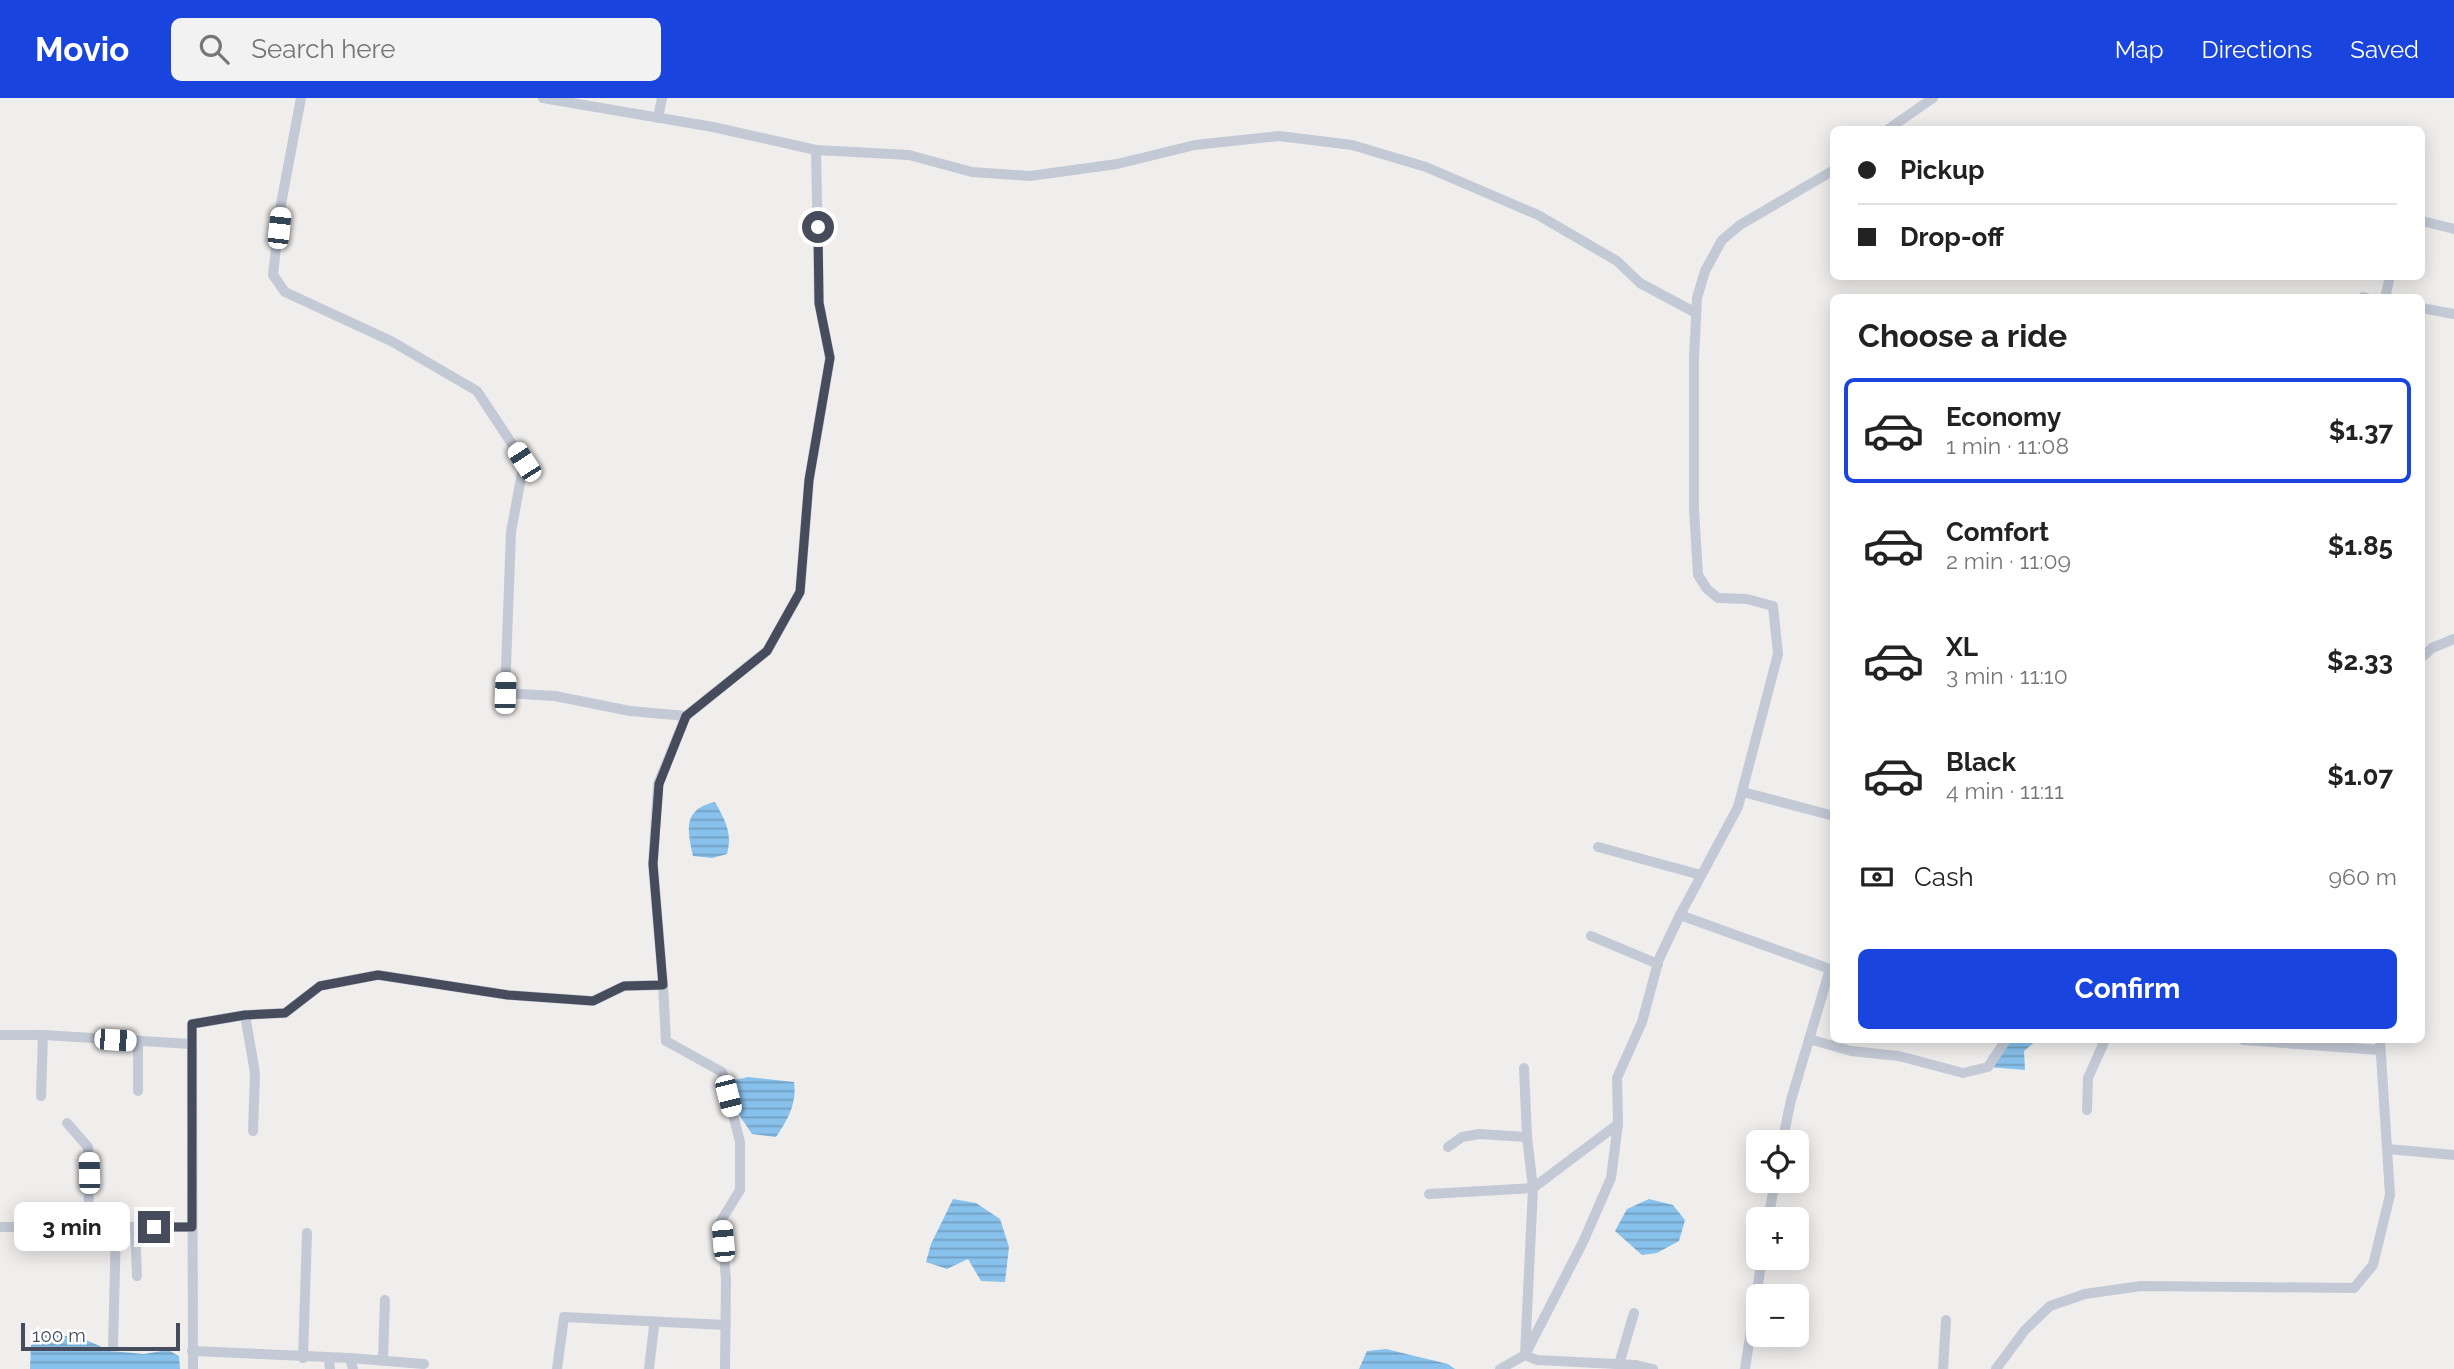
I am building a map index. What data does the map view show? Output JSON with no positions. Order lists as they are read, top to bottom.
{
  "scale_bar": "100 m",
  "page": {
    "header": "Movio",
    "search": "Search here",
    "nav": ["Map", "Directions", "Saved"],
    "banner": ["Pickup", "Drop-off"],
    "heading": "Choose a ride",
    "list": [
      {
        "name": "Economy",
        "note": "1 min · 11:08",
        "value": "$1.37"
      },
      {
        "name": "Comfort",
        "note": "2 min · 11:09",
        "value": "$1.85"
      },
      {
        "name": "XL",
        "note": "3 min · 11:10",
        "value": "$2.33"
      },
      {
        "name": "Black",
        "note": "4 min · 11:11",
        "value": "$1.07"
      }
    ],
    "pay": ["Cash", "960 m"],
    "buttons": "Confirm",
    "map_buttons": ["+", "−"],
    "bubble": "3 min",
    "scale": "100 m"
  }
}
